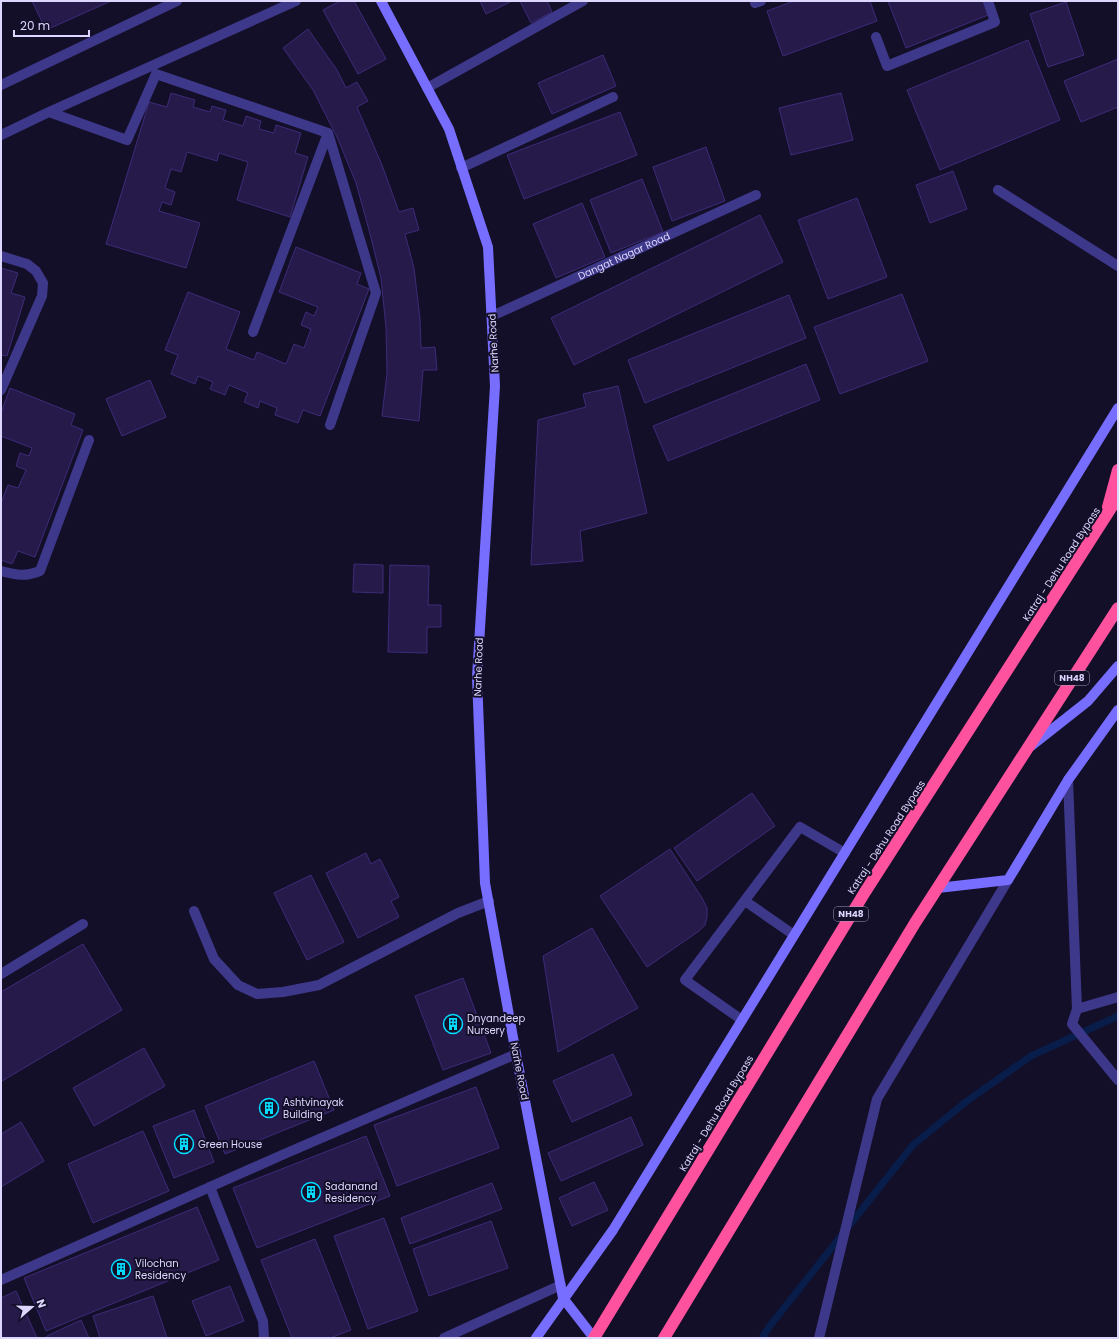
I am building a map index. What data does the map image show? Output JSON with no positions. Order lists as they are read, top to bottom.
{
  "streets": {
    "highway": ["Katraj - Dehu Road Bypass", "NH48"],
    "street": ["Dangat Nagar Road", "Narhe Road"]
  },
  "crossings": [
    ["Dangat Nagar Road", "Narhe Road"],
    ["Narhe Road", "Katraj - Dehu Road Bypass"]
  ],
  "places": {
    "building": [
      "Dnyandeep Nursery",
      "Ashtvinayak Building",
      "Green House",
      "Sadanand Residency",
      "Vilochan Residency"
    ]
  },
  "scale_bar": "20 m",
  "north": "right"
}
